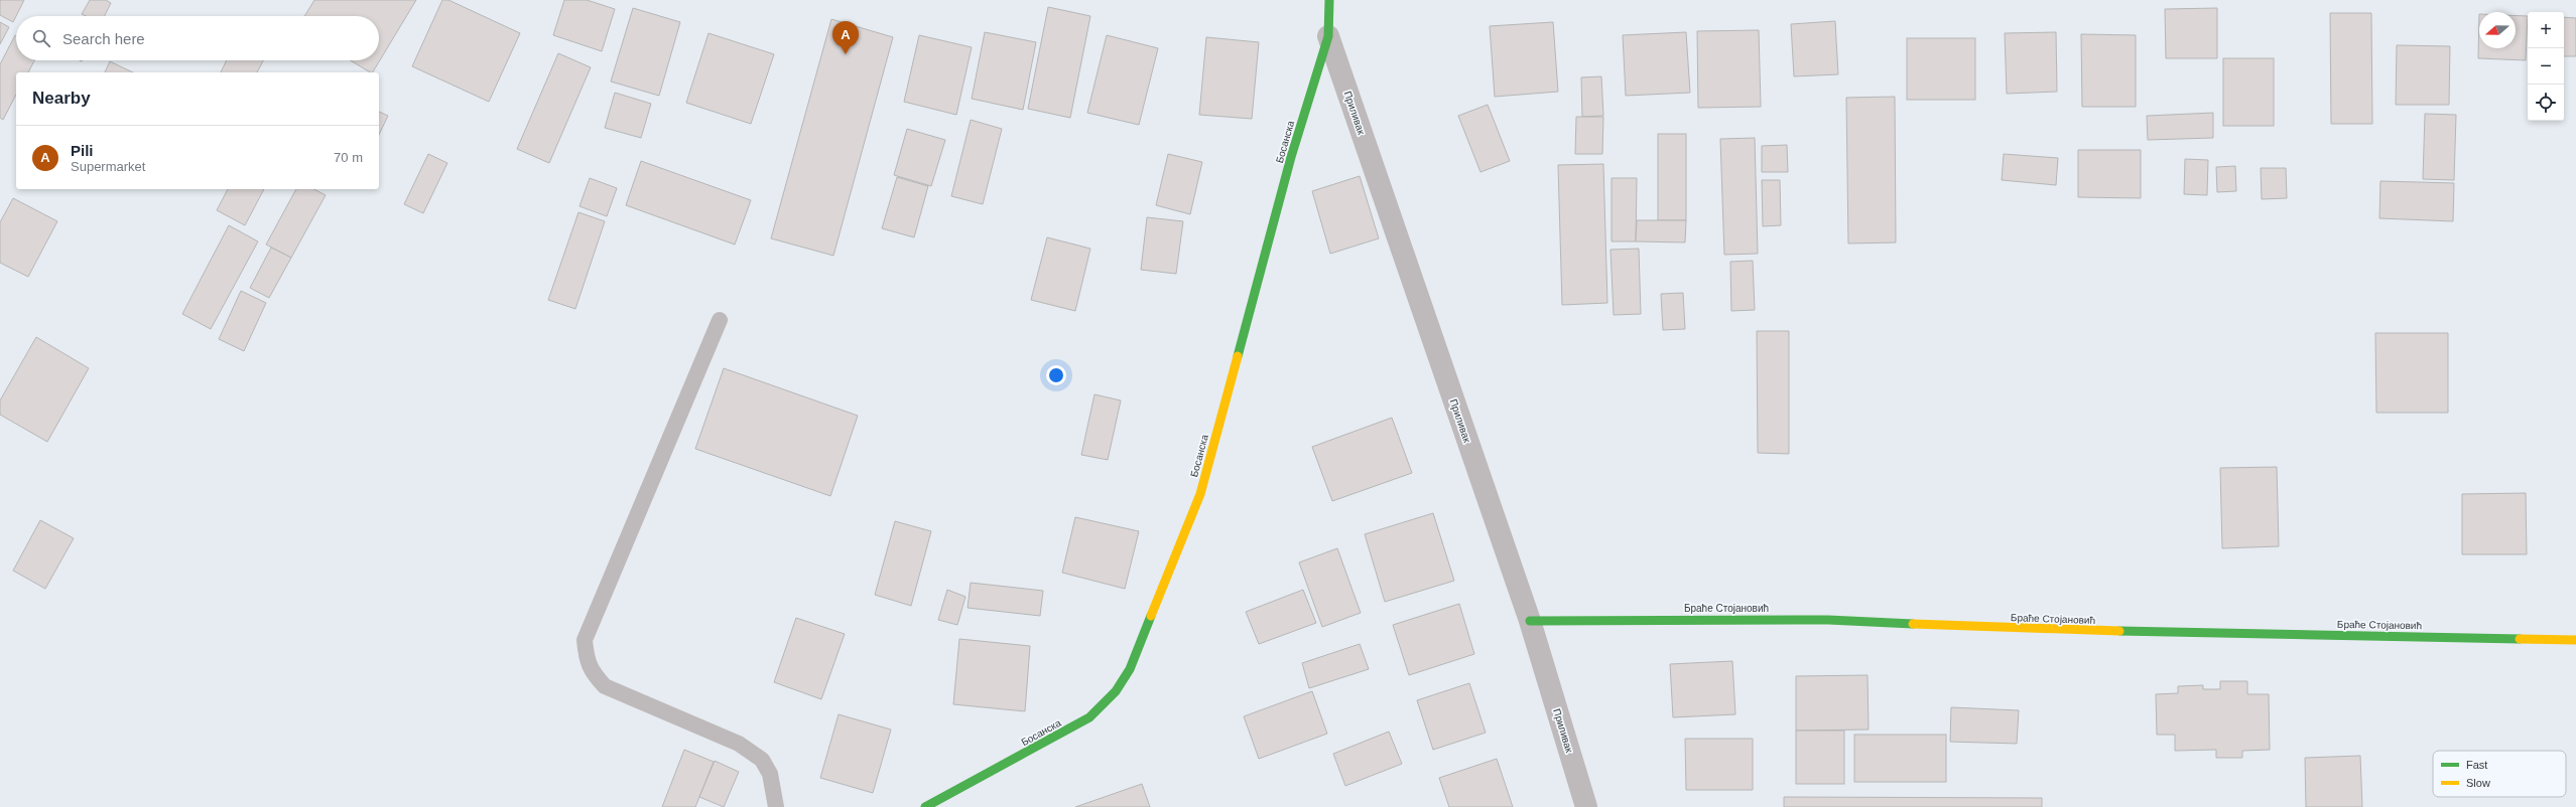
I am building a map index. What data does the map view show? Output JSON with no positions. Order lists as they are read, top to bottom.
{
  "streets": {
    "street": ["Приливак", "Босанска", "Браће Стојановић"]
  },
  "crossings": [
    ["Приливак", "Босанска"],
    ["Приливак", "Браће Стојановић"]
  ],
  "legend": ["Fast", "Slow"],
  "north": "left",
  "page": {
    "map_buttons": ["+", "−"],
    "search": "Search here",
    "pins": "A",
    "heading": "Nearby",
    "list": [
      {
        "mark": "A",
        "name": "Pili",
        "note": "Supermarket",
        "value": "70 m"
      }
    ]
  }
}
